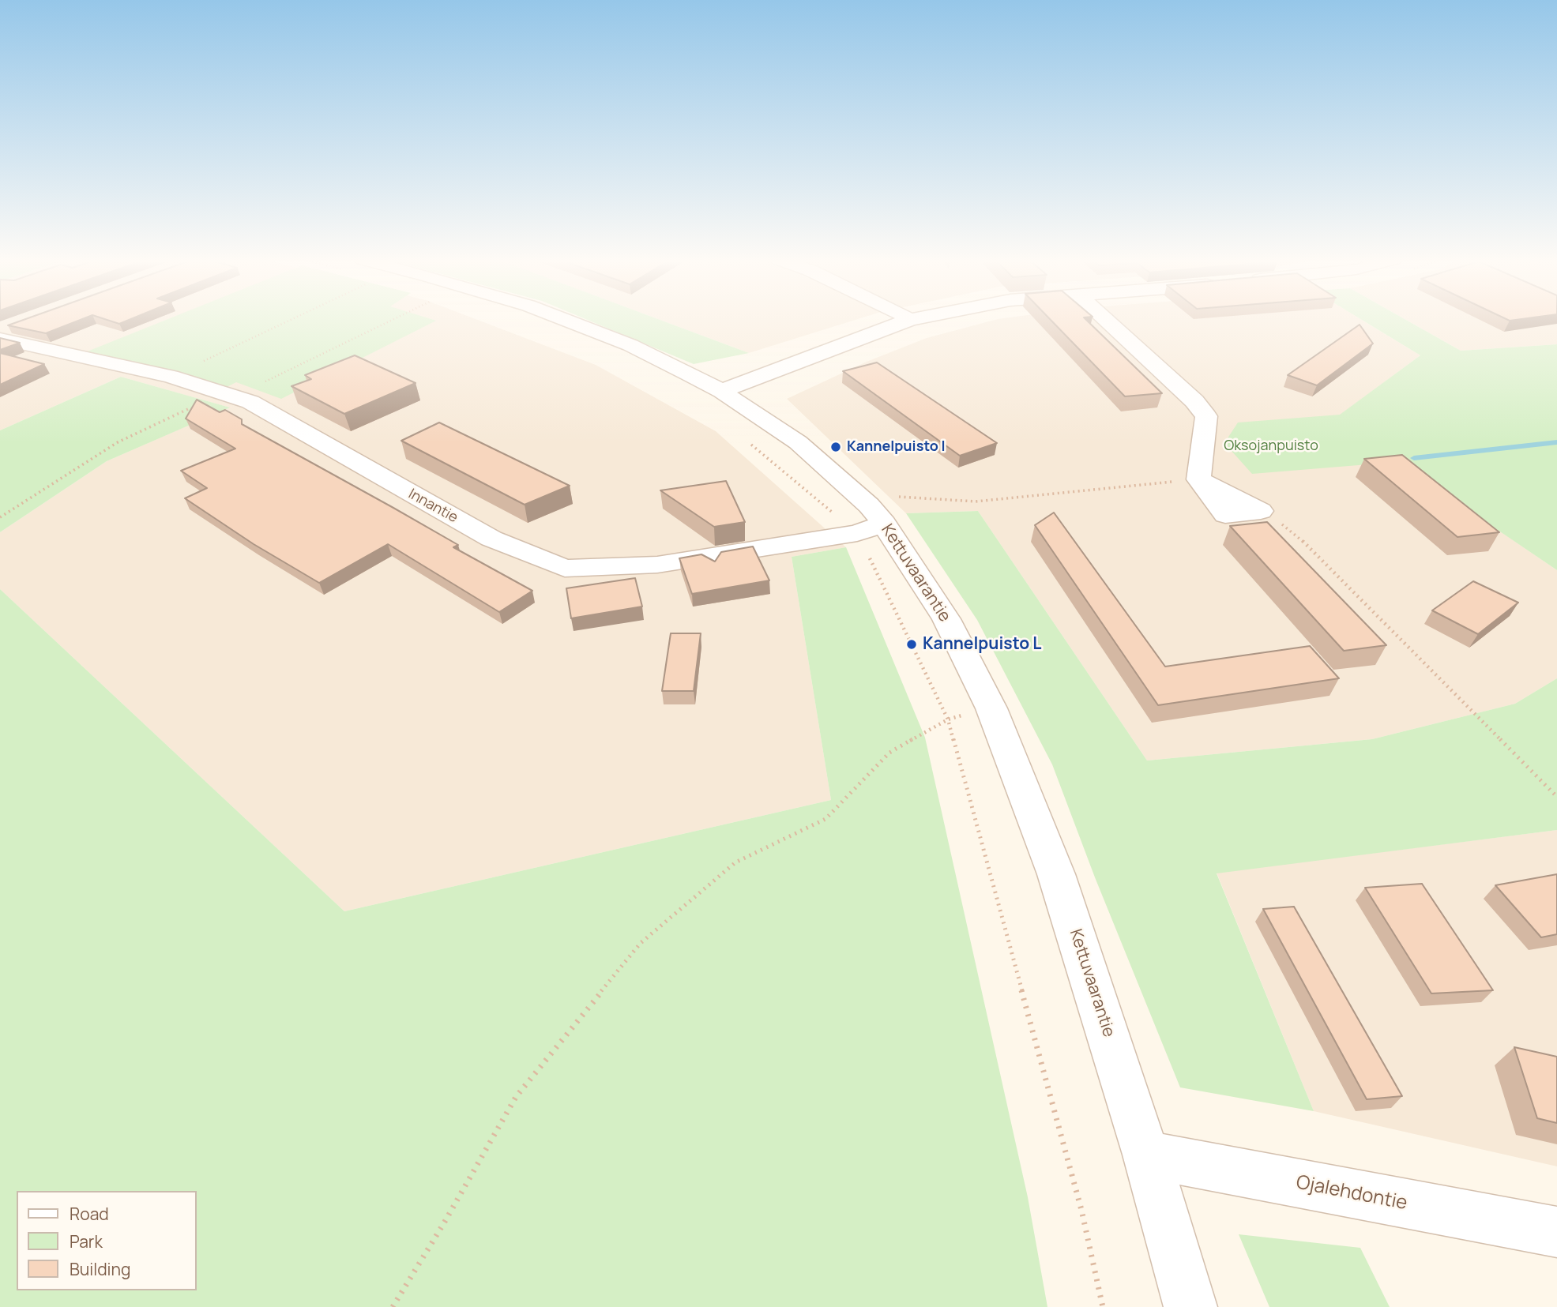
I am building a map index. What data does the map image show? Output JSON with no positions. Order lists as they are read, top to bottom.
{
  "streets": {
    "street": ["Innantie", "Kettuvaarantie", "Ojalehdontie"]
  },
  "crossings": [
    ["Innantie", "Kettuvaarantie"],
    ["Kettuvaarantie", "Ojalehdontie"]
  ],
  "parks": ["Oksojanpuisto"],
  "places": ["Kannelpuisto I", "Kannelpuisto L"],
  "legend": ["Road", "Park", "Building"]
}
